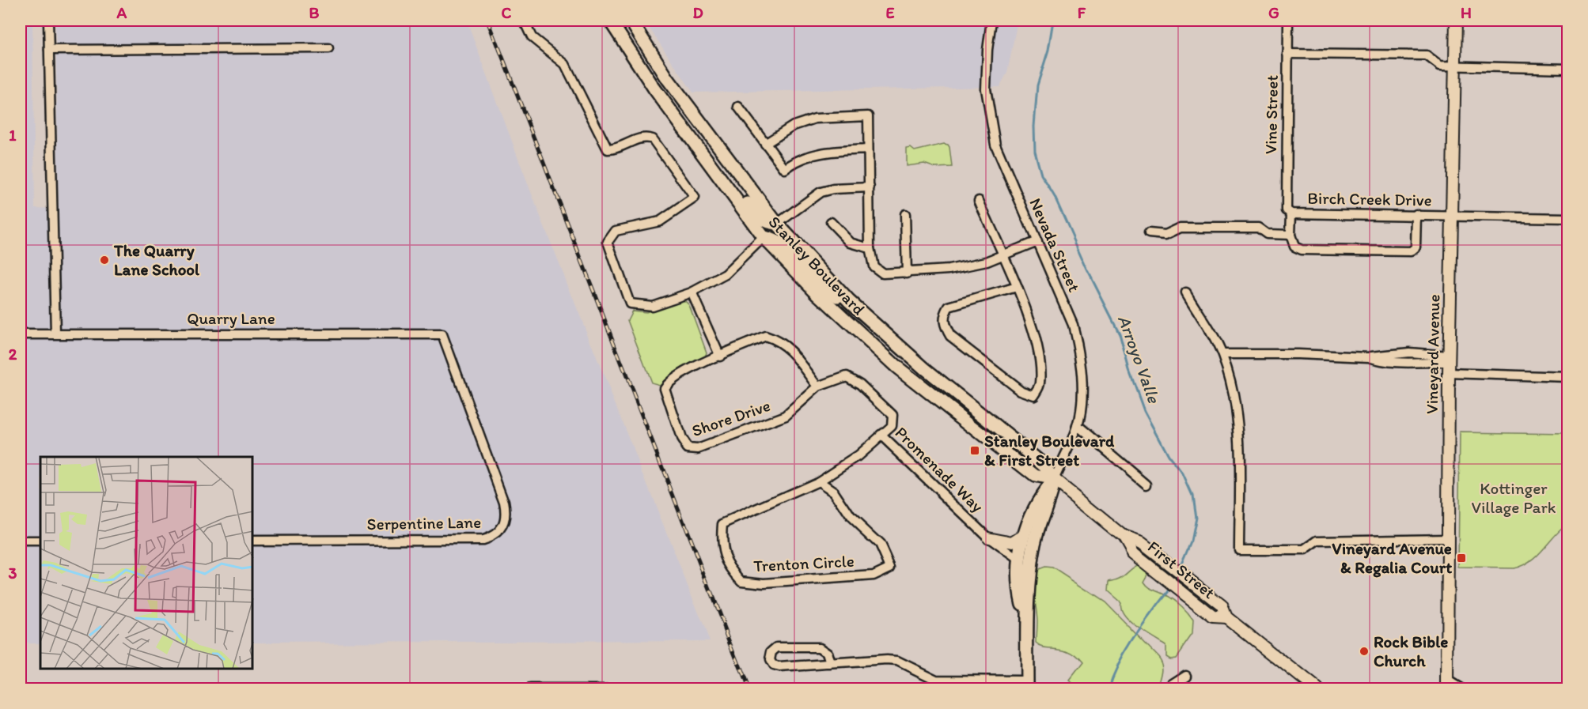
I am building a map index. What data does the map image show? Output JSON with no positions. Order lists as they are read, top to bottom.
{
  "streets": {
    "main road": ["Stanley Boulevard"],
    "street": [
      "Vine Street",
      "Birch Creek Drive",
      "Nevada Street",
      "Quarry Lane",
      "Vineyard Avenue",
      "Shore Drive",
      "Promenade Way",
      "Serpentine Lane",
      "Trenton Circle",
      "First Street"
    ]
  },
  "crossings": [
    ["Vine Street", "Birch Creek Drive"],
    ["Birch Creek Drive", "Vineyard Avenue"],
    ["Nevada Street", "Stanley Boulevard"],
    ["Nevada Street", "First Street"],
    ["Stanley Boulevard", "First Street"],
    ["Quarry Lane", "Serpentine Lane"],
    ["Shore Drive", "Promenade Way"],
    ["Promenade Way", "Trenton Circle"]
  ],
  "water": ["Arroyo Valle"],
  "parks": ["Kottinger Village Park"],
  "places": {
    "other": ["The Quarry Lane School", "Rock Bible Church"],
    "transit": ["Stanley Boulevard & First Street", "Vineyard Avenue & Regalia Court"]
  },
  "grid": {
    "columns": [
      "A",
      "B",
      "C",
      "D",
      "E",
      "F",
      "G",
      "H"
    ],
    "rows": ["1", "2", "3"]
  }
}
